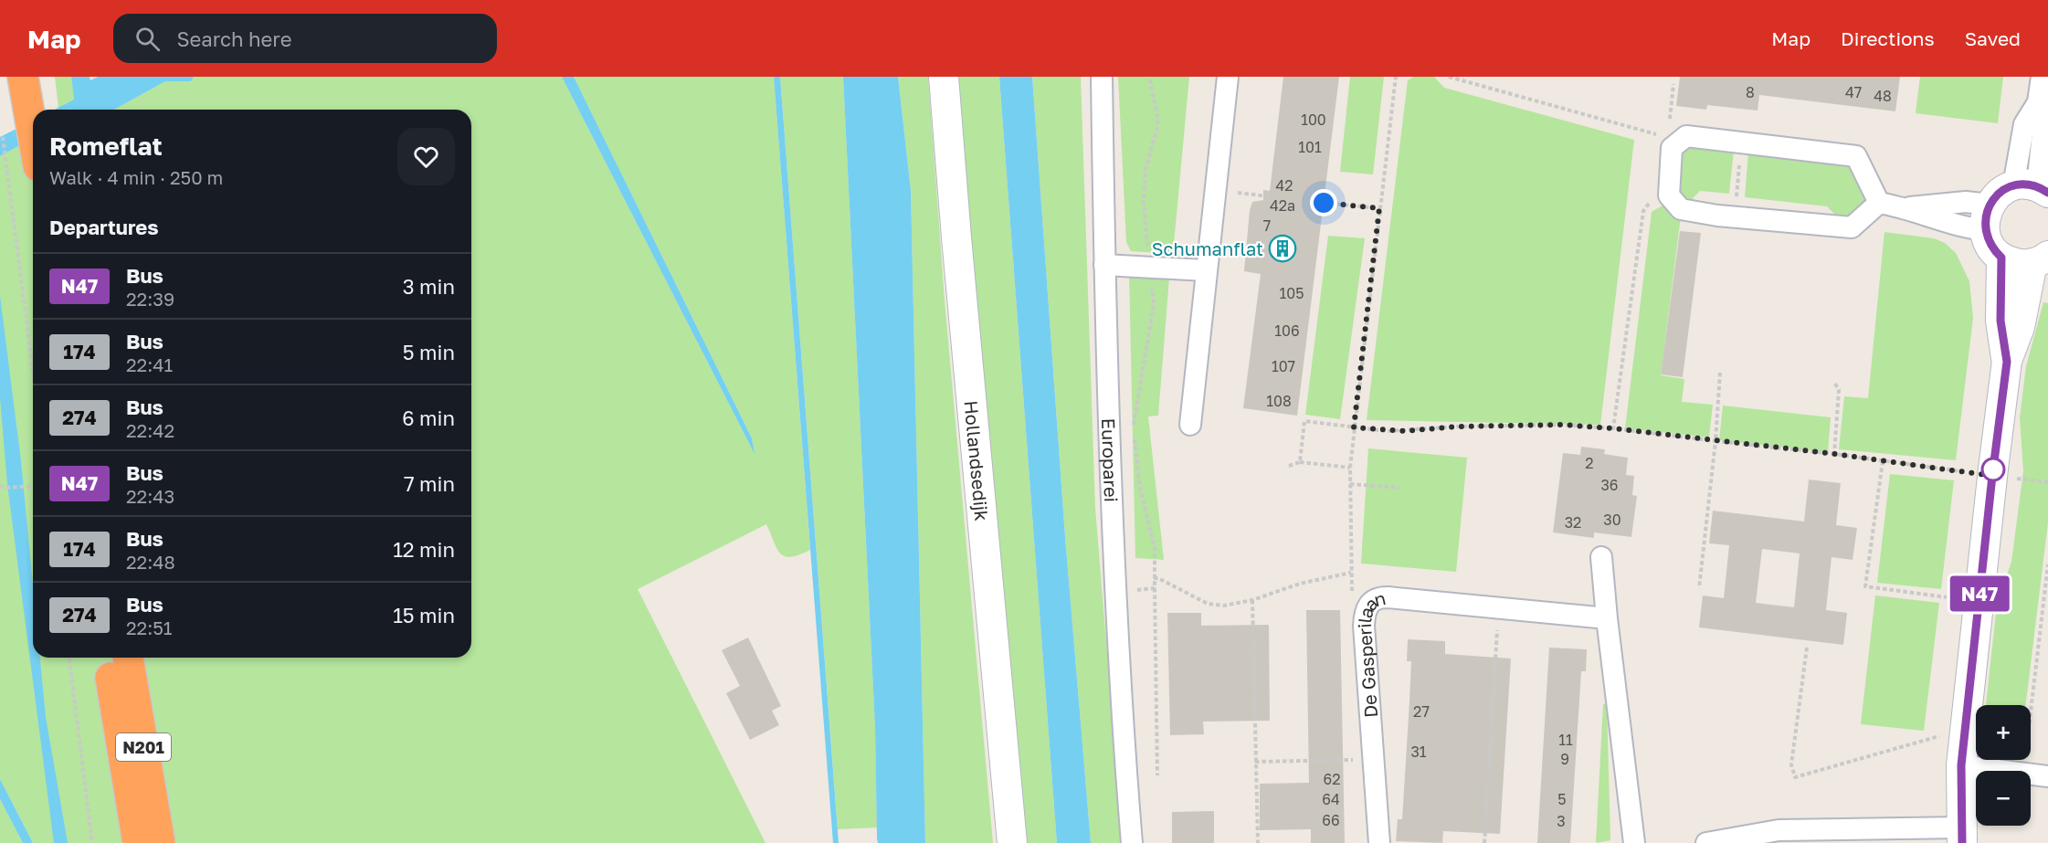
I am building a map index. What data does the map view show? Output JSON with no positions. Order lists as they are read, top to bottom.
{
  "streets": {
    "highway": ["N201"],
    "street": ["Hollandsedijk", "Europarei", "De Gasperilaan"]
  },
  "places": {
    "building": ["Schumanflat"]
  },
  "lines": ["bus line N47"],
  "house_numbers": [
    "8",
    "47",
    "48",
    "100",
    "101",
    "42",
    "42a",
    "7",
    "105",
    "106",
    "107",
    "108",
    "2",
    "36",
    "30",
    "32",
    "27",
    "11",
    "31",
    "9",
    "62",
    "64",
    "5",
    "66",
    "3"
  ],
  "page": {
    "header": "Map",
    "search": "Search here",
    "nav": ["Map", "Directions", "Saved"],
    "on_map": "N47",
    "heading": [
      ["Romeflat", "Walk · 4 min · 250 m"],
      "Departures"
    ],
    "list": [
      {
        "mark": "N47",
        "name": "Bus",
        "note": "22:39",
        "value": "3 min"
      },
      {
        "mark": "174",
        "name": "Bus",
        "note": "22:41",
        "value": "5 min"
      },
      {
        "mark": "274",
        "name": "Bus",
        "note": "22:42",
        "value": "6 min"
      },
      {
        "mark": "N47",
        "name": "Bus",
        "note": "22:43",
        "value": "7 min"
      },
      {
        "mark": "174",
        "name": "Bus",
        "note": "22:48",
        "value": "12 min"
      },
      {
        "mark": "274",
        "name": "Bus",
        "note": "22:51",
        "value": "15 min"
      }
    ],
    "map_buttons": ["+", "−"]
  }
}
